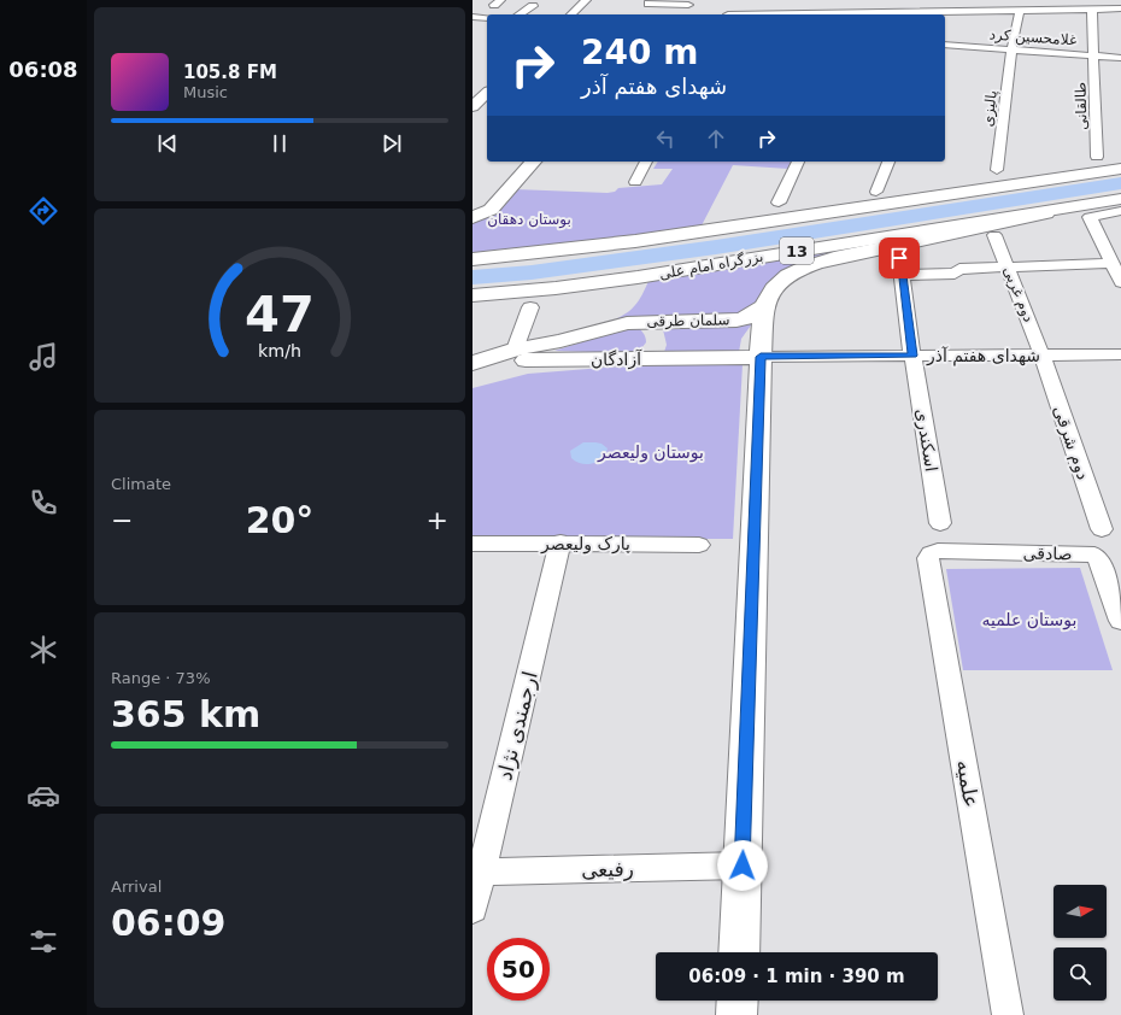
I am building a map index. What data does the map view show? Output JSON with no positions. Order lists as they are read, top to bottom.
{
  "streets": {
    "main road": [
      "13",
      "بزرگراه امام علی",
      "سلمان طرقی",
      "آزادگان"
    ],
    "street": [
      "غلامحسین کرد",
      "طالقانی",
      "پالیزی",
      "دوم غربی",
      "شهدای هفتم آذر",
      "اسکندری",
      "دوم شرقی",
      "پارک ولیعصر",
      "صادقی",
      "ارجمندی نژاد",
      "علمیه",
      "رفیعی"
    ]
  },
  "crossings": [
    ["غلامحسین کرد", "طالقانی"],
    ["غلامحسین کرد", "پالیزی"],
    ["بزرگراه امام علی", "سلمان طرقی"],
    ["دوم غربی", "شهدای هفتم آذر"],
    ["دوم غربی", "دوم شرقی"],
    ["شهدای هفتم آذر", "آزادگان"],
    ["شهدای هفتم آذر", "اسکندری"],
    ["شهدای هفتم آذر", "دوم شرقی"],
    ["پارک ولیعصر", "ارجمندی نژاد"],
    ["صادقی", "علمیه"],
    ["ارجمندی نژاد", "رفیعی"]
  ],
  "parks": ["بوستان دهقان", "بوستان ولیعصر", "بوستان علمیه"],
  "north": "right",
  "page": {
    "tabs": "06:08",
    "turn": ["240 m", "شهدای هفتم آذر"],
    "song": ["105.8 FM", "Music"],
    "tile": [
      "Climate",
      ["Range · 73%", "365 km"],
      ["Arrival", "06:09"]
    ],
    "heat": ["−", "20°", "+"],
    "limit": "50",
    "trip": "06:09 · 1 min · 390 m",
    "gauge": ["47", "km/h"]
  }
}
